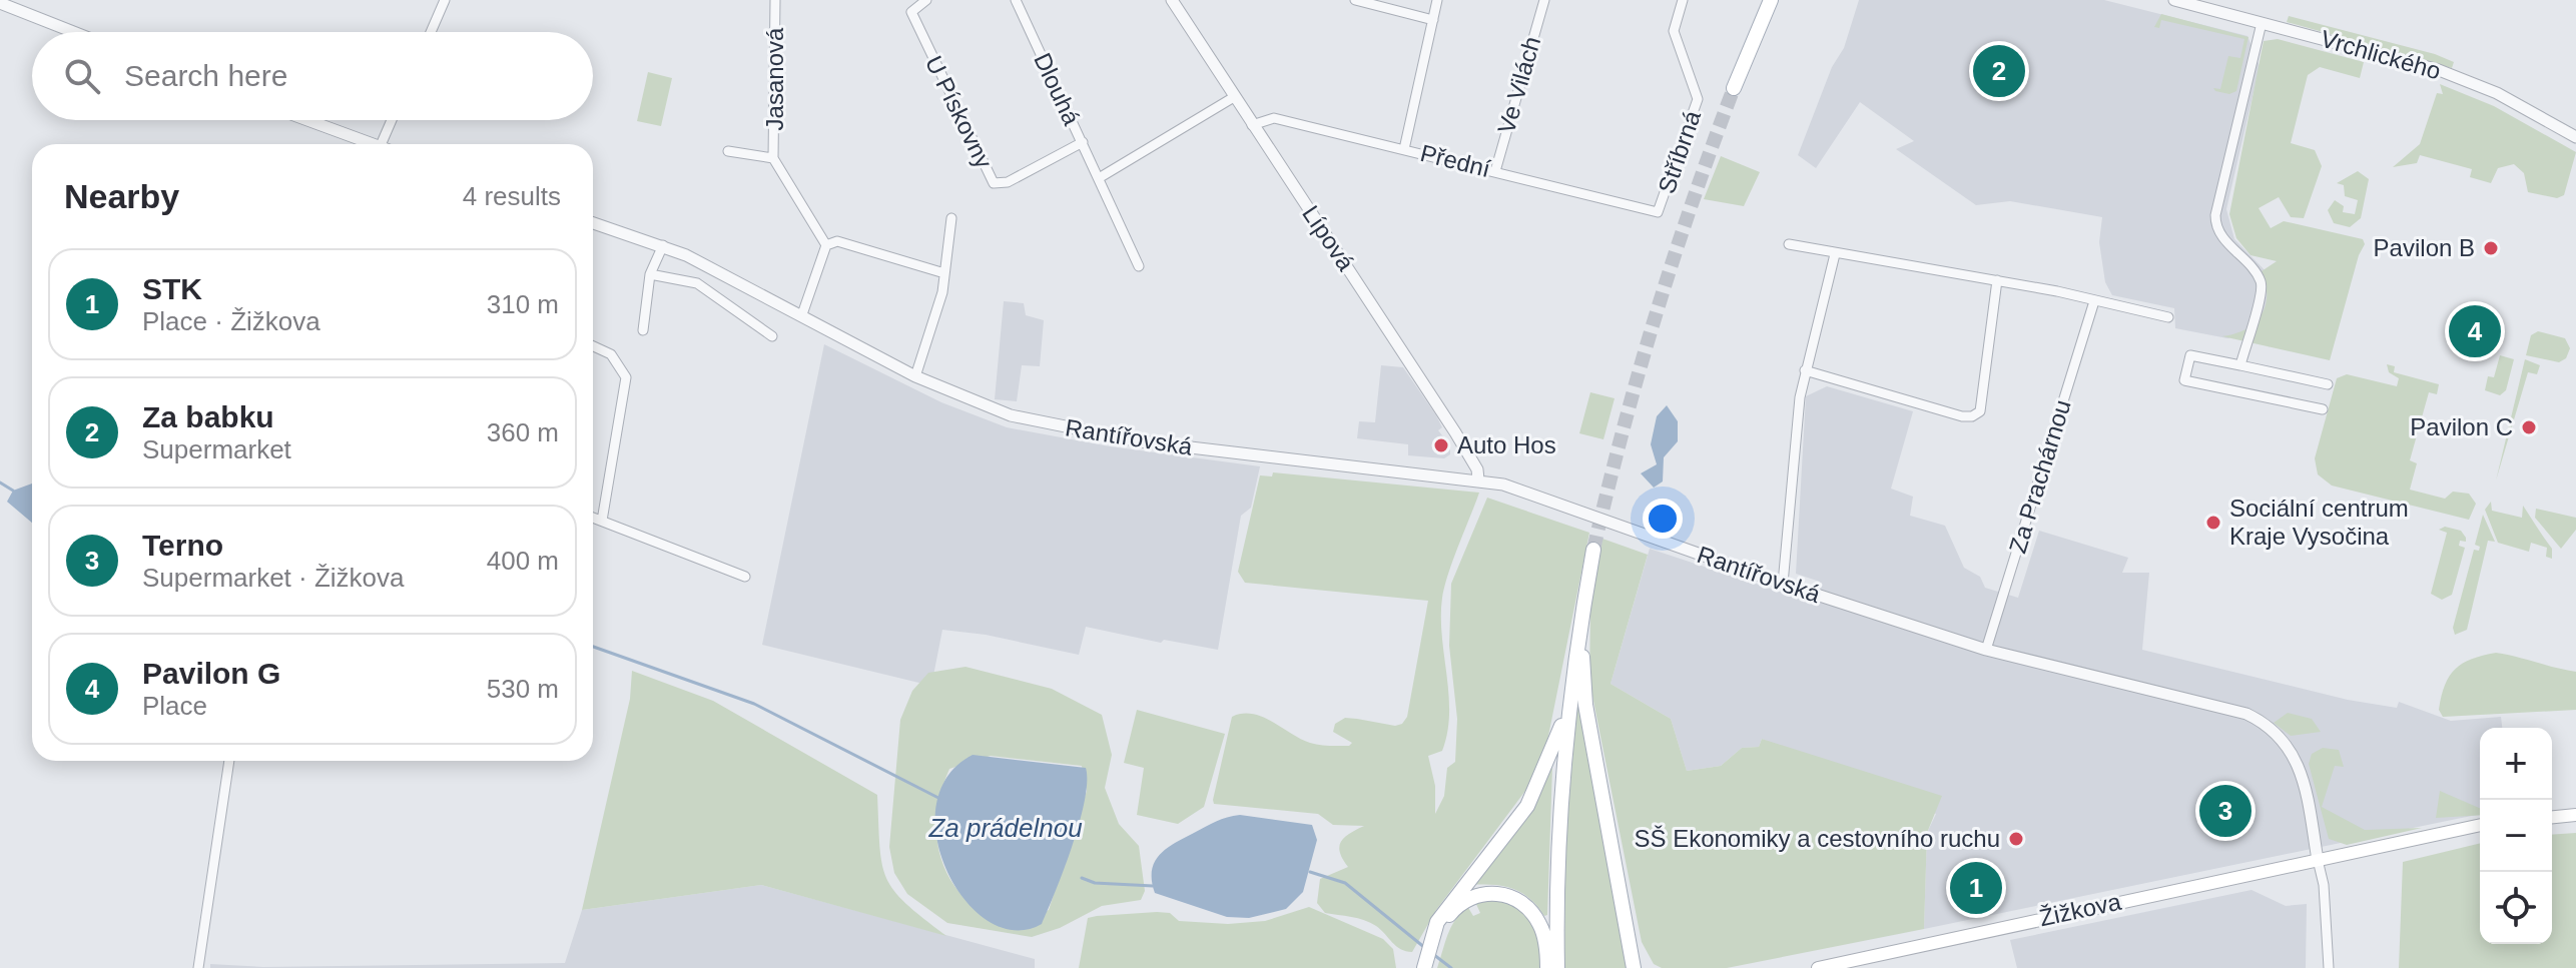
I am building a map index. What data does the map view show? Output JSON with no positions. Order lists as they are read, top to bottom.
{
  "streets": {
    "main road": ["Žižkova"],
    "street": [
      "Vrchlického",
      "Jasanová",
      "Ve Vilách",
      "Dlouhá",
      "U Pískovny",
      "Stříbrná",
      "Přední",
      "Lípová",
      "Rantířovská",
      "Za Prachárnou"
    ]
  },
  "crossings": [
    ["Ve Vilách", "Přední"],
    ["Dlouhá", "U Pískovny"],
    ["Stříbrná", "Přední"],
    ["Přední", "Lípová"],
    ["Lípová", "Rantířovská"],
    ["Rantířovská", "Za Prachárnou"],
    ["Rantířovská", "Žižkova"]
  ],
  "water": ["Za prádelnou"],
  "places": [
    "Pavilon B",
    "Pavilon C",
    "Auto Hos",
    "Sociální centrum Kraje Vysočina",
    "SŠ Ekonomiky a cestovního ruchu"
  ],
  "page": {
    "search": "Search here",
    "pins": [
      "2",
      "4",
      "3",
      "1"
    ],
    "heading": ["Nearby", "4 results"],
    "list": [
      {
        "mark": "1",
        "name": "STK",
        "note": "Place · Žižkova",
        "value": "310 m"
      },
      {
        "mark": "2",
        "name": "Za babku",
        "note": "Supermarket",
        "value": "360 m"
      },
      {
        "mark": "3",
        "name": "Terno",
        "note": "Supermarket · Žižkova",
        "value": "400 m"
      },
      {
        "mark": "4",
        "name": "Pavilon G",
        "note": "Place",
        "value": "530 m"
      }
    ],
    "map_buttons": ["+", "−"]
  }
}
